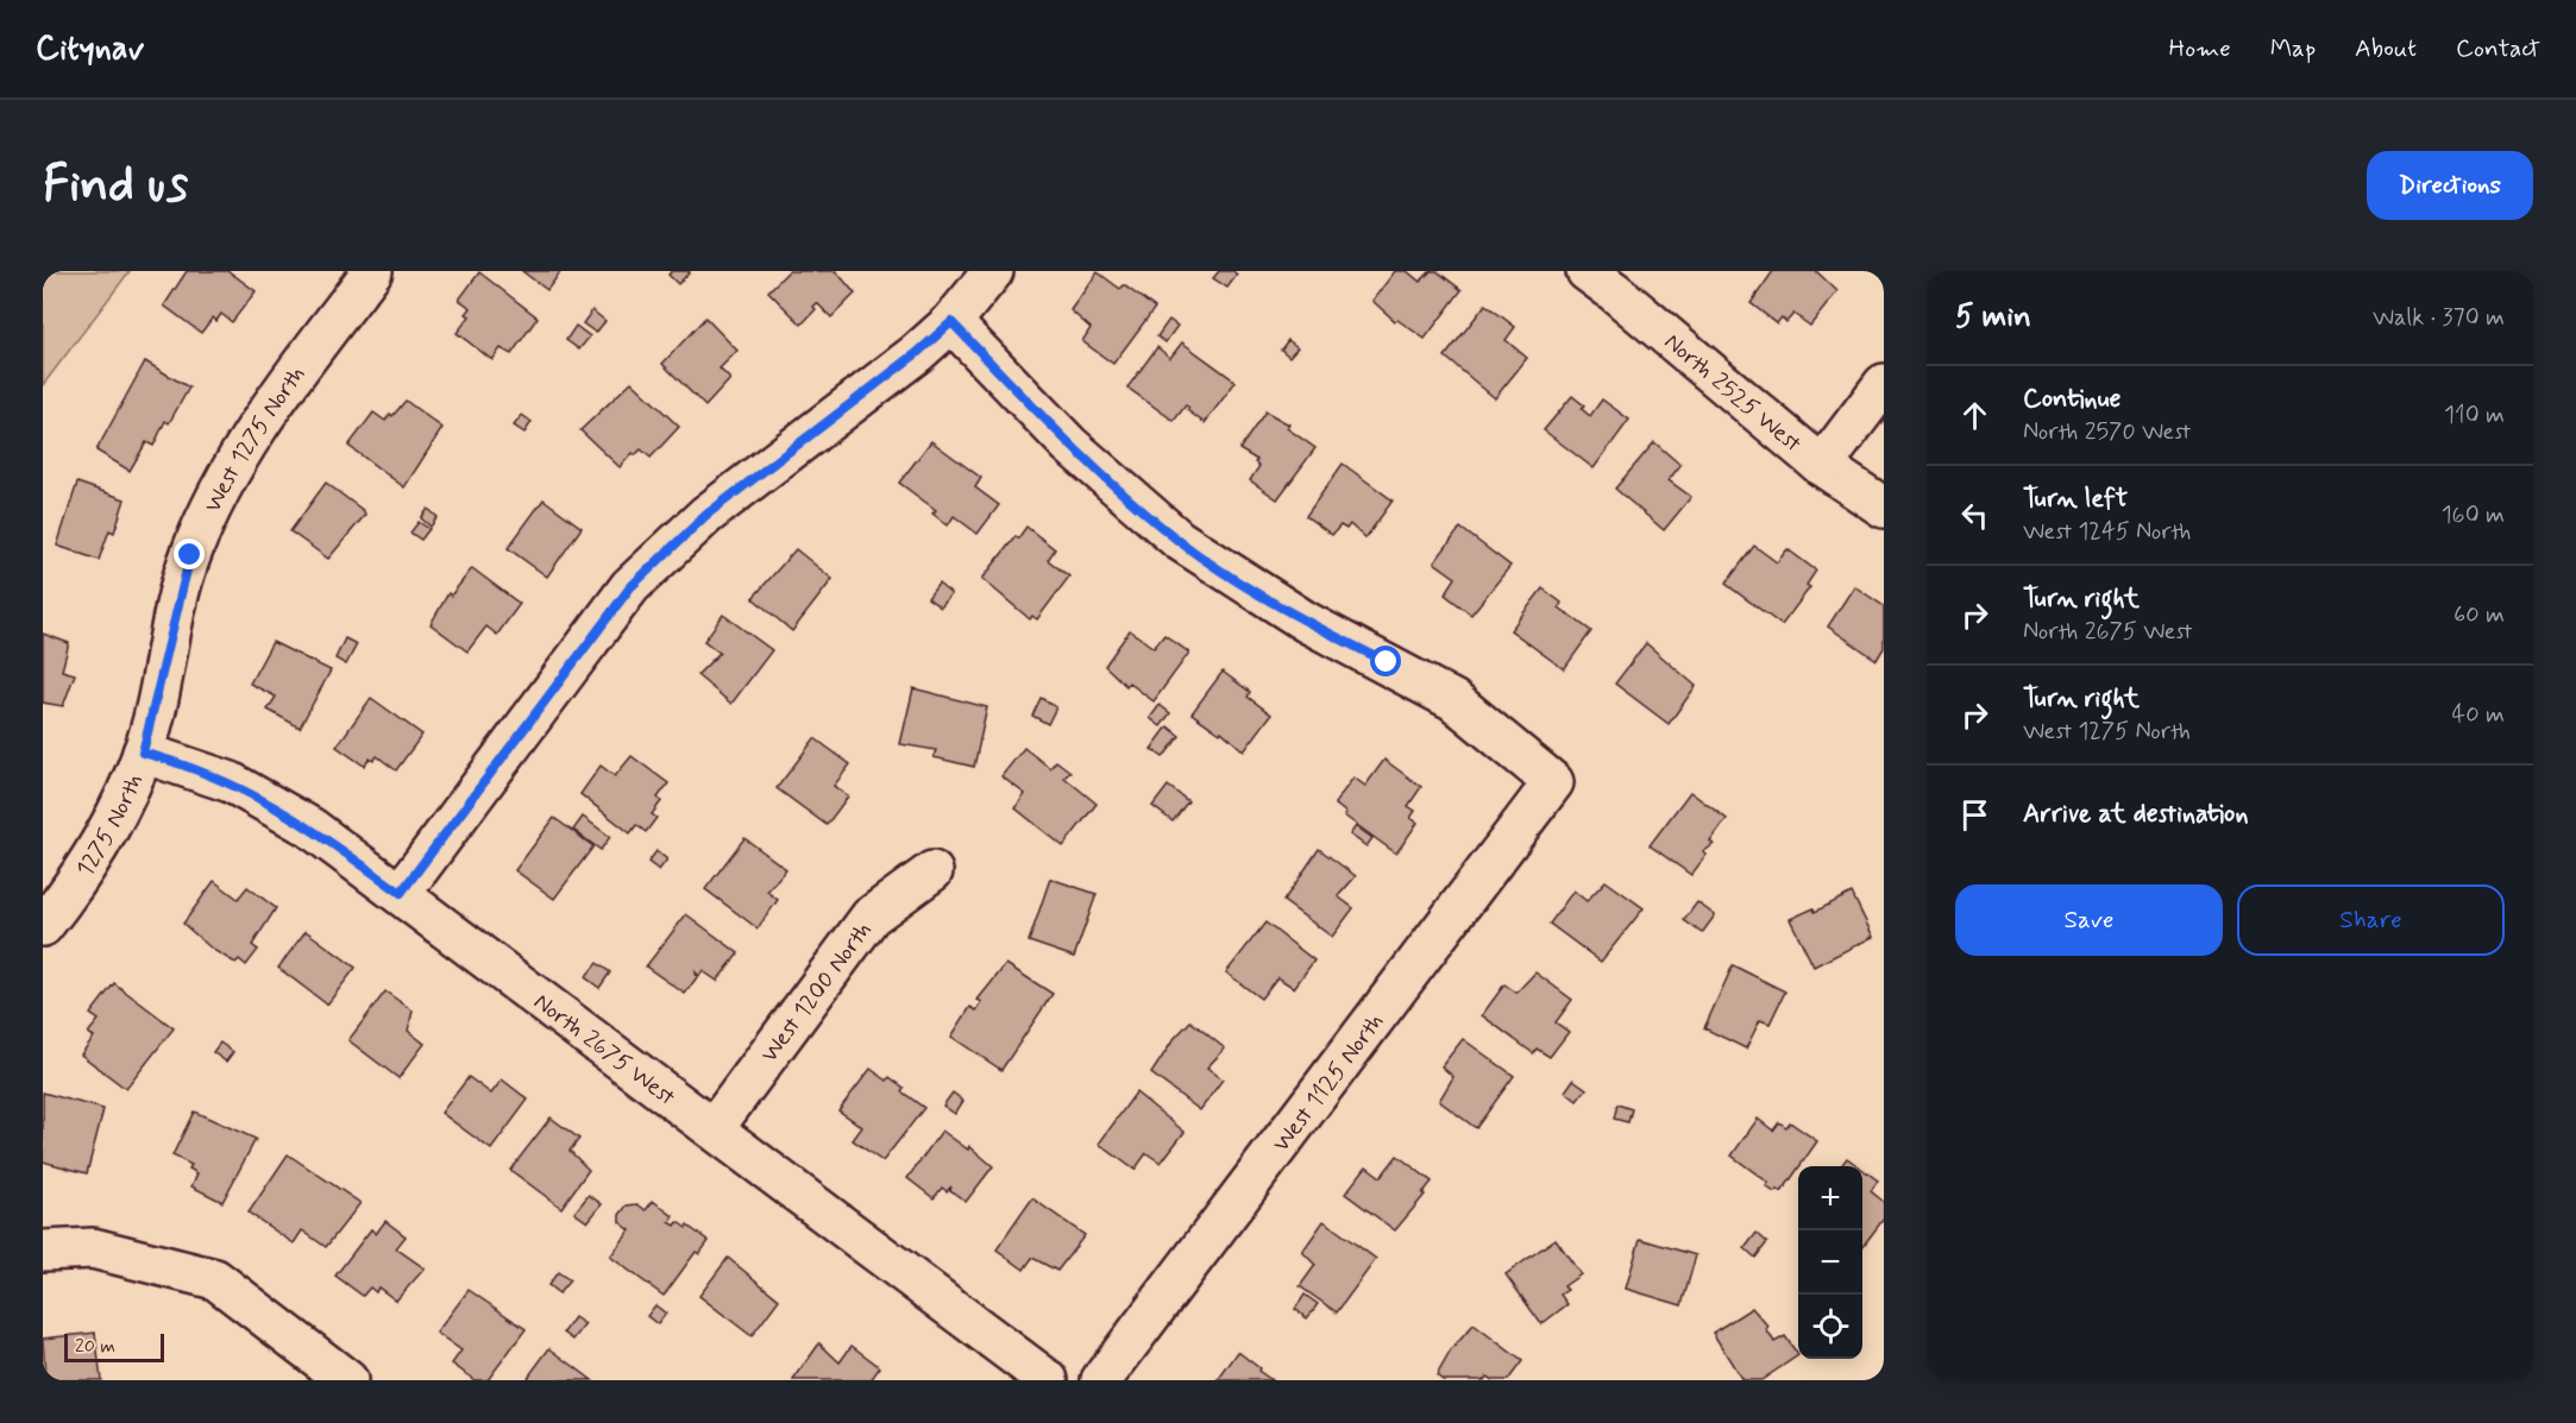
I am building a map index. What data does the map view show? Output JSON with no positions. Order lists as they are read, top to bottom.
{
  "streets": {
    "street": [
      "North 2525 West",
      "West 1275 North",
      "1275 North",
      "West 1200 North",
      "North 2675 West",
      "West 1125 North"
    ]
  },
  "crossings": [
    ["West 1275 North", "1275 North"],
    ["West 1275 North", "North 2675 West"],
    ["1275 North", "North 2675 West"],
    ["West 1200 North", "North 2675 West"]
  ],
  "scale_bar": "20 m",
  "page": {
    "header": "Citynav",
    "nav": [
      "Home",
      "Map",
      "About",
      "Contact"
    ],
    "buttons": [
      "Directions",
      ["Save", "Share"]
    ],
    "title": "Find us",
    "heading": ["5 min", "Walk · 370 m"],
    "list": [
      ["Continue", "North 2570 West", "110 m"],
      ["Turn left", "West 1245 North", "160 m"],
      ["Turn right", "North 2675 West", "60 m"],
      ["Turn right", "West 1275 North", "40 m"],
      "Arrive at destination"
    ],
    "map_buttons": ["+", "−"],
    "scale": "20 m"
  }
}
